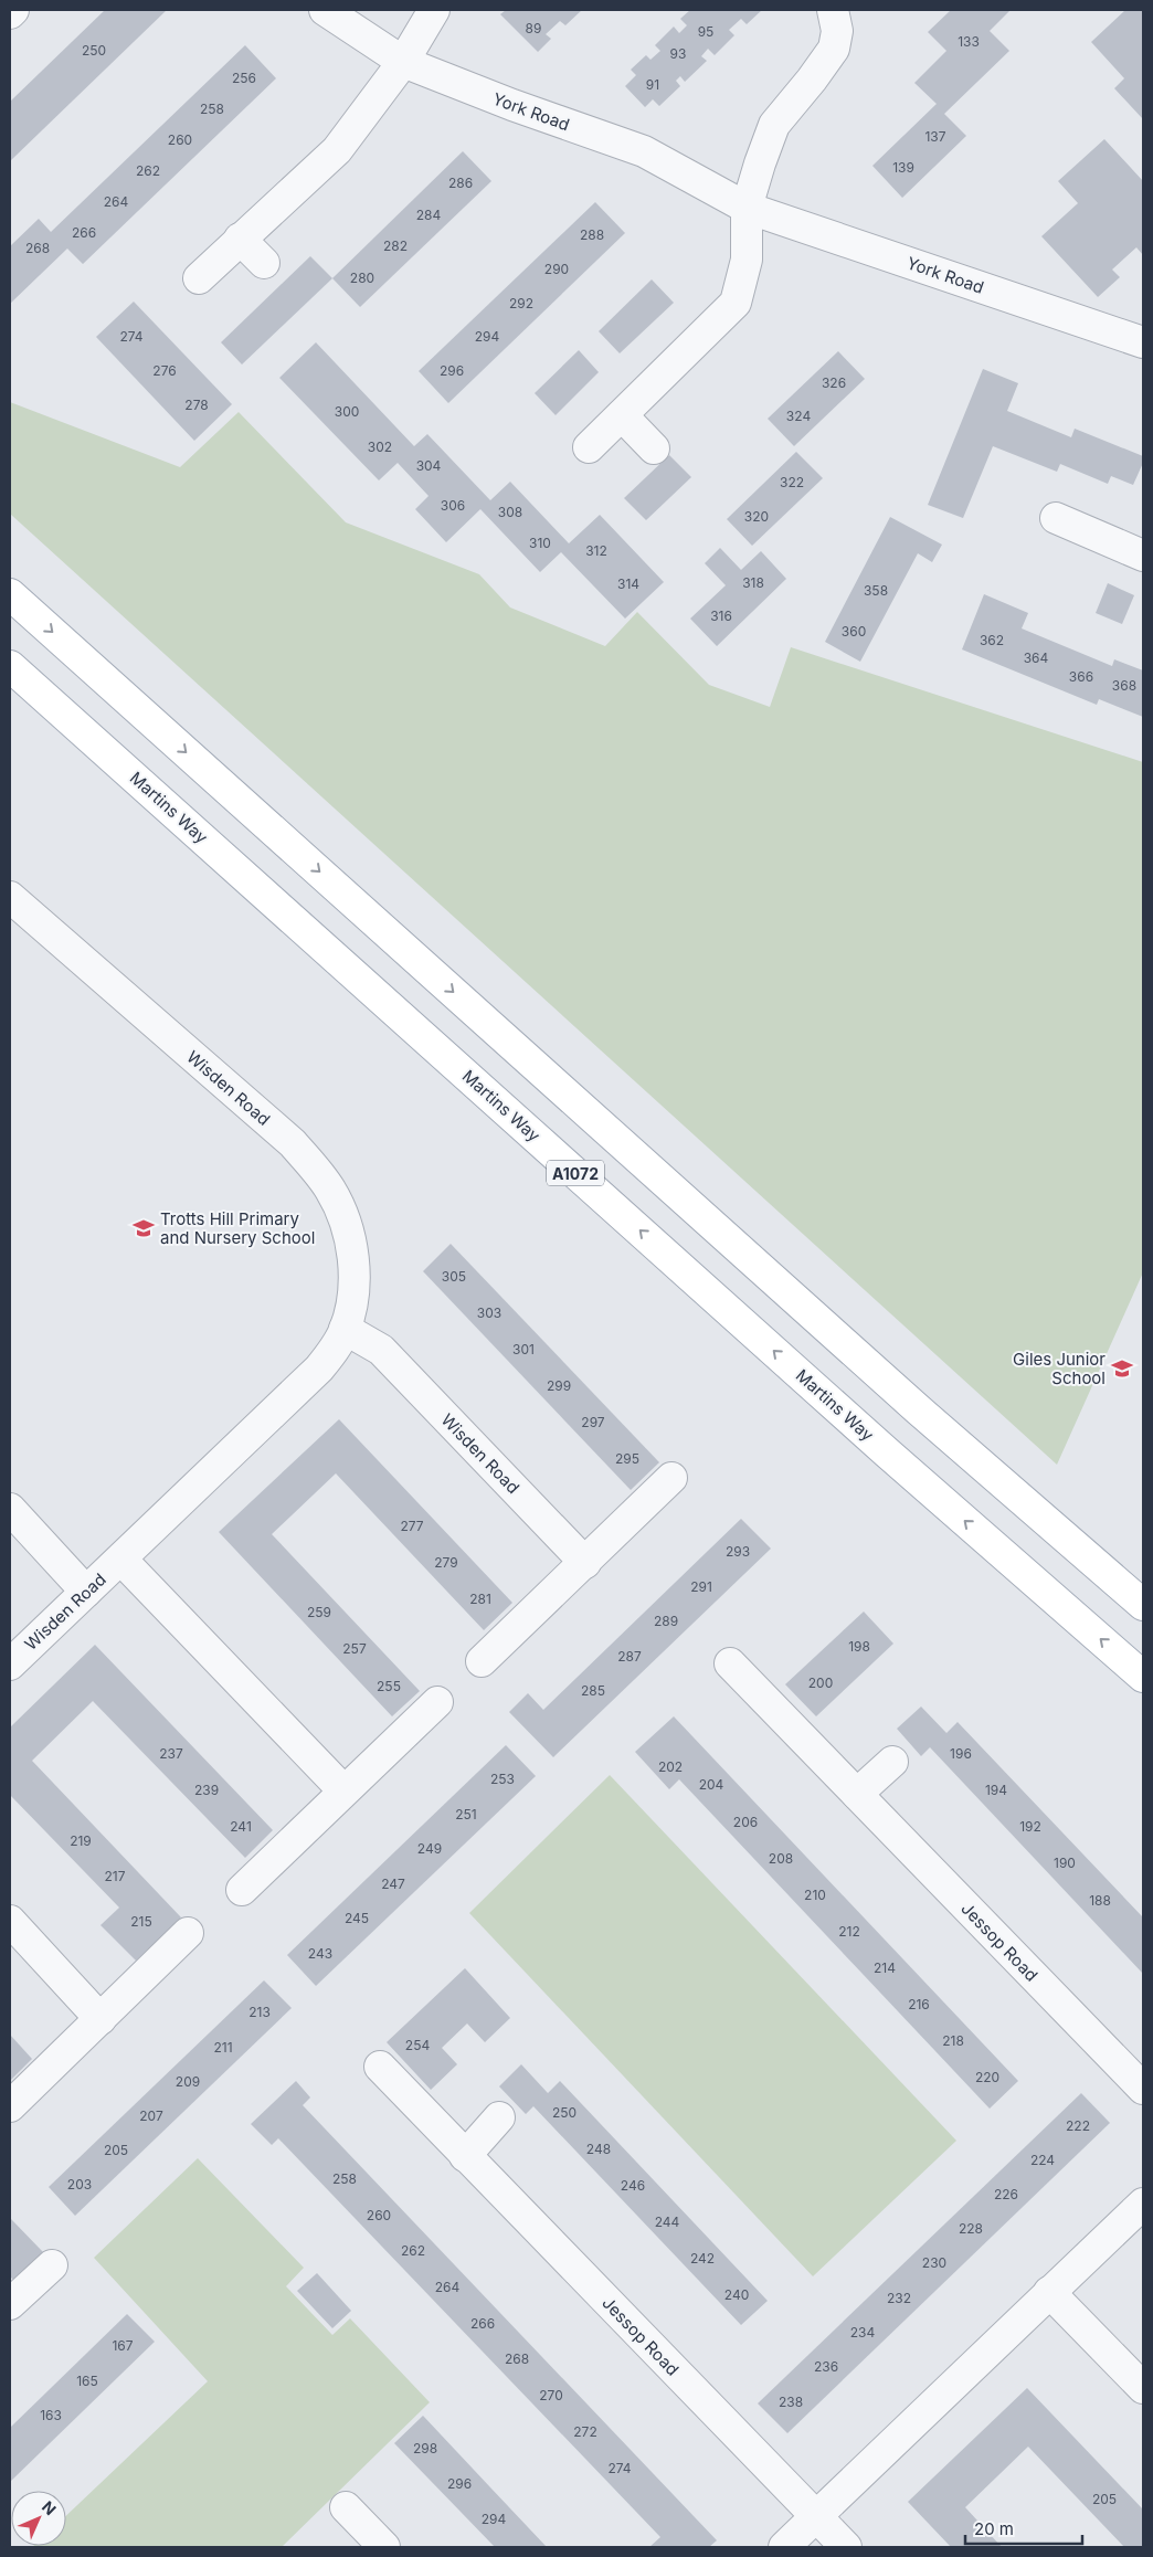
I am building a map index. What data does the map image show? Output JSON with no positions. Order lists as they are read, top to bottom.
{
  "streets": {
    "main road": ["Martins Way", "A1072"],
    "street": ["York Road", "Wisden Road", "Jessop Road"]
  },
  "places": {
    "school or university": ["Trotts Hill Primary and Nursery School", "Giles Junior School"]
  },
  "house_numbers": [
    "89",
    "95",
    "133",
    "250",
    "93",
    "256",
    "91",
    "258",
    "137",
    "260",
    "139",
    "262",
    "286",
    "264",
    "284",
    "266",
    "288",
    "282",
    "268",
    "290",
    "280",
    "292",
    "274",
    "294",
    "276",
    "296",
    "326",
    "278",
    "300",
    "324",
    "302",
    "304",
    "322",
    "306",
    "308",
    "320",
    "310",
    "312",
    "318",
    "314",
    "358",
    "316",
    "360",
    "362",
    "364",
    "366",
    "368",
    "305",
    "303",
    "301",
    "299",
    "297",
    "295",
    "277",
    "293",
    "279",
    "291",
    "281",
    "259",
    "289",
    "198",
    "257",
    "287",
    "200",
    "255",
    "285",
    "237",
    "196",
    "202",
    "253",
    "204",
    "239",
    "194",
    "251",
    "206",
    "241",
    "192",
    "219",
    "249",
    "208",
    "190",
    "217",
    "247",
    "210",
    "188",
    "245",
    "215",
    "212",
    "243",
    "214",
    "216",
    "213",
    "218",
    "254",
    "211",
    "220",
    "209",
    "250",
    "207",
    "222",
    "248",
    "205",
    "224",
    "258",
    "203",
    "246",
    "226",
    "260",
    "244",
    "228",
    "262",
    "242",
    "230",
    "264",
    "240",
    "232",
    "266",
    "234",
    "167",
    "268",
    "236",
    "165",
    "270",
    "238",
    "163",
    "272",
    "298",
    "274",
    "296",
    "205",
    "294"
  ],
  "scale_bar": "20 m",
  "north": "top right"
}
